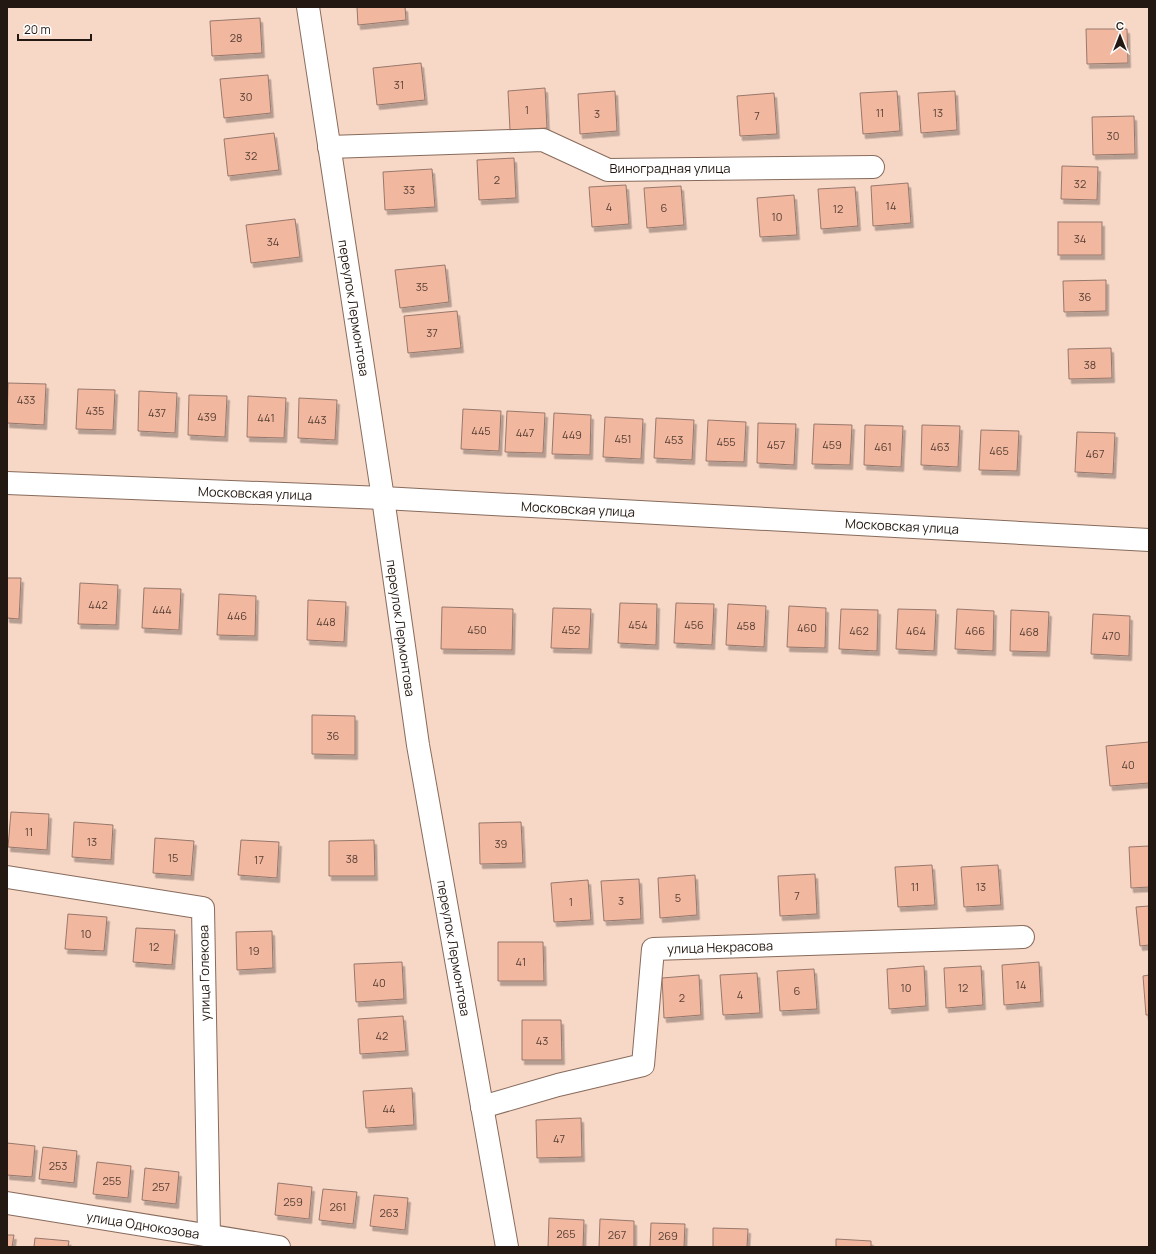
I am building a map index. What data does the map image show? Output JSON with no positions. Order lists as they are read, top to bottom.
{
  "streets": {
    "street": [
      "Виноградная улица",
      "переулок Лермонтова",
      "Московская улица",
      "улица Некрасова",
      "улица Голекова",
      "улица Однокозова"
    ]
  },
  "crossings": [
    ["Виноградная улица", "переулок Лермонтова"],
    ["переулок Лермонтова", "Московская улица"],
    ["переулок Лермонтова", "улица Некрасова"],
    ["улица Голекова", "улица Однокозова"]
  ],
  "house_numbers": [
    "28",
    "31",
    "30",
    "1",
    "11",
    "13",
    "3",
    "7",
    "30",
    "32",
    "2",
    "32",
    "33",
    "14",
    "4",
    "6",
    "12",
    "10",
    "34",
    "34",
    "35",
    "36",
    "37",
    "38",
    "433",
    "435",
    "437",
    "439",
    "441",
    "443",
    "445",
    "447",
    "449",
    "451",
    "453",
    "455",
    "457",
    "459",
    "461",
    "463",
    "465",
    "467",
    "442",
    "444",
    "446",
    "448",
    "454",
    "456",
    "458",
    "460",
    "450",
    "452",
    "462",
    "464",
    "466",
    "468",
    "470",
    "36",
    "40",
    "11",
    "13",
    "39",
    "15",
    "38",
    "17",
    "11",
    "13",
    "7",
    "5",
    "3",
    "1",
    "10",
    "12",
    "19",
    "41",
    "40",
    "14",
    "10",
    "12",
    "6",
    "4",
    "2",
    "42",
    "43",
    "44",
    "47",
    "253",
    "255",
    "257",
    "259",
    "261",
    "263",
    "265",
    "267",
    "269"
  ],
  "scale_bar": "20 m",
  "north": "top"
}
